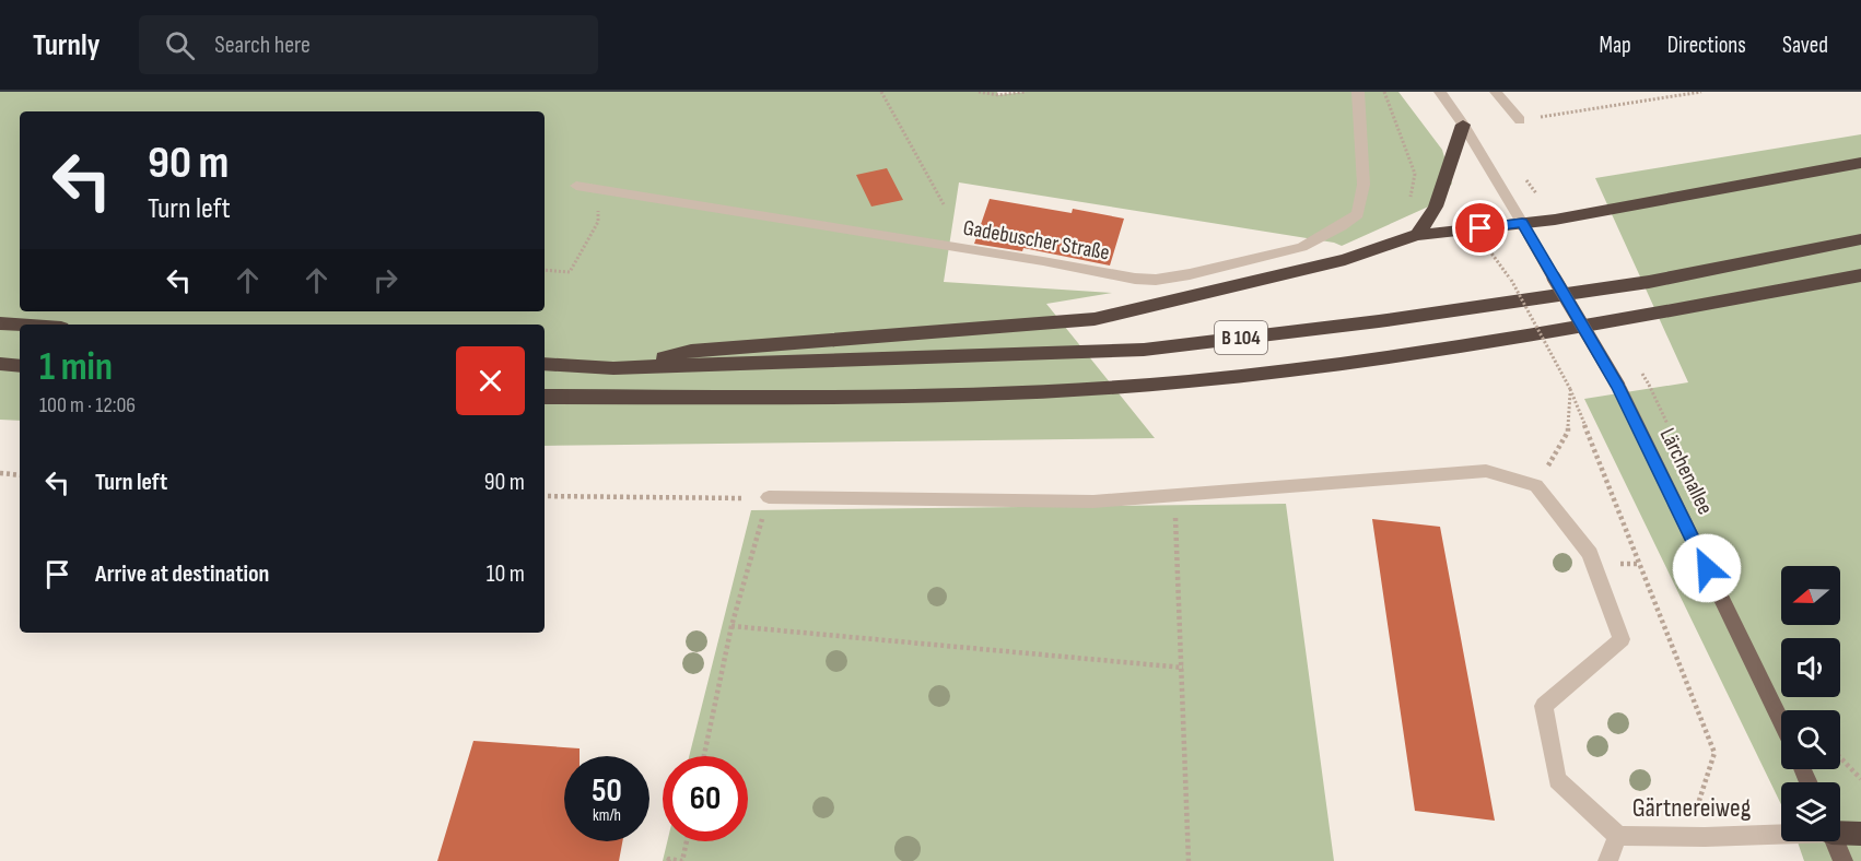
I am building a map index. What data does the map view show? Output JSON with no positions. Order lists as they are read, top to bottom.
{
  "streets": {
    "highway": ["B 104"],
    "main road": ["Lärchenallee"],
    "street": ["Gadebuscher Straße", "Gärtnereiweg"]
  },
  "crossings": [
    ["B 104", "Lärchenallee"]
  ],
  "north": "left",
  "page": {
    "header": "Turnly",
    "search": "Search here",
    "nav": ["Map", "Directions", "Saved"],
    "turn": ["90 m", "Turn left"],
    "heading": ["1 min", "100 m · 12:06"],
    "list": [
      {
        "name": "Turn left",
        "value": "90 m"
      },
      {
        "name": "Arrive at destination",
        "value": "10 m"
      }
    ],
    "speed": "50 km/h",
    "limit": "60"
  }
}
